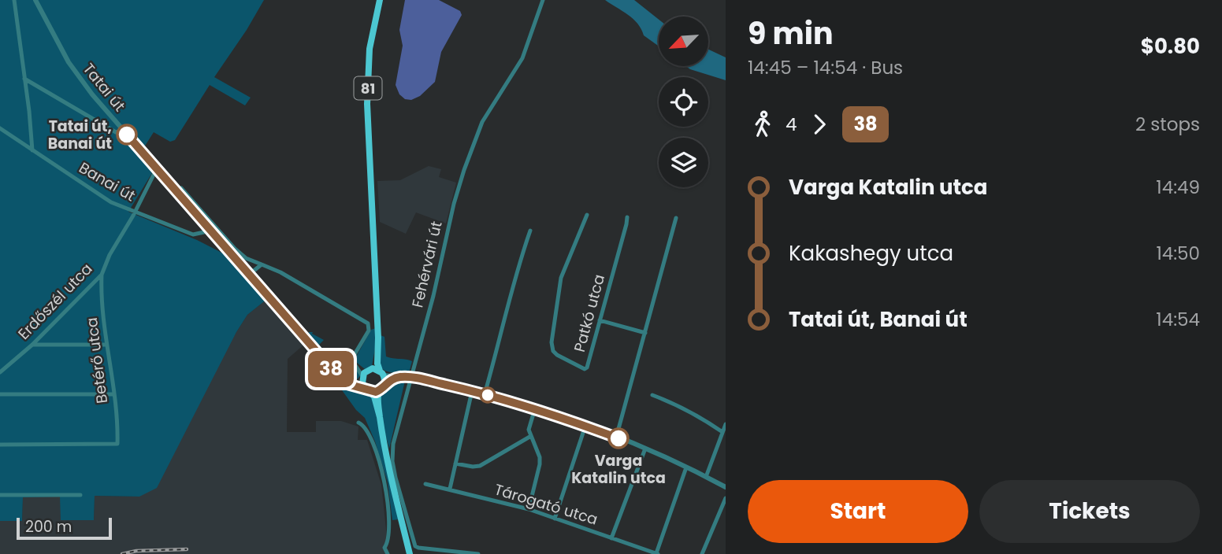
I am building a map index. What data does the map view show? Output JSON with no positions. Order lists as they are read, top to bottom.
{
  "streets": {
    "main road": ["81"],
    "street": [
      "Tatai út",
      "Banai út",
      "Fehérvári út",
      "Erdőszél utca",
      "Patkó utca",
      "Betérő utca",
      "Tárogató utca"
    ]
  },
  "crossings": [
    ["Tatai út", "81"],
    ["Tatai út", "Erdőszél utca"],
    ["Banai út", "Erdőszél utca"],
    ["Erdőszél utca", "Betérő utca"]
  ],
  "places": ["Tatai út, Banai út", "Varga Katalin utca"],
  "lines": ["bus line 38"],
  "scale_bar": "200 m",
  "north": "bottom left",
  "page": {
    "on_map": "38",
    "heading": ["9 min", "14:45 – 14:54 · Bus", "$0.80"],
    "legs": ["4", "38", "2 stops"],
    "list": [
      {
        "name": "Varga Katalin utca",
        "value": "14:49"
      },
      {
        "name": "Kakashegy utca",
        "value": "14:50"
      },
      {
        "name": "Tatai út, Banai út",
        "value": "14:54"
      }
    ],
    "buttons": ["Start", "Tickets"],
    "scale": "200 m"
  }
}
